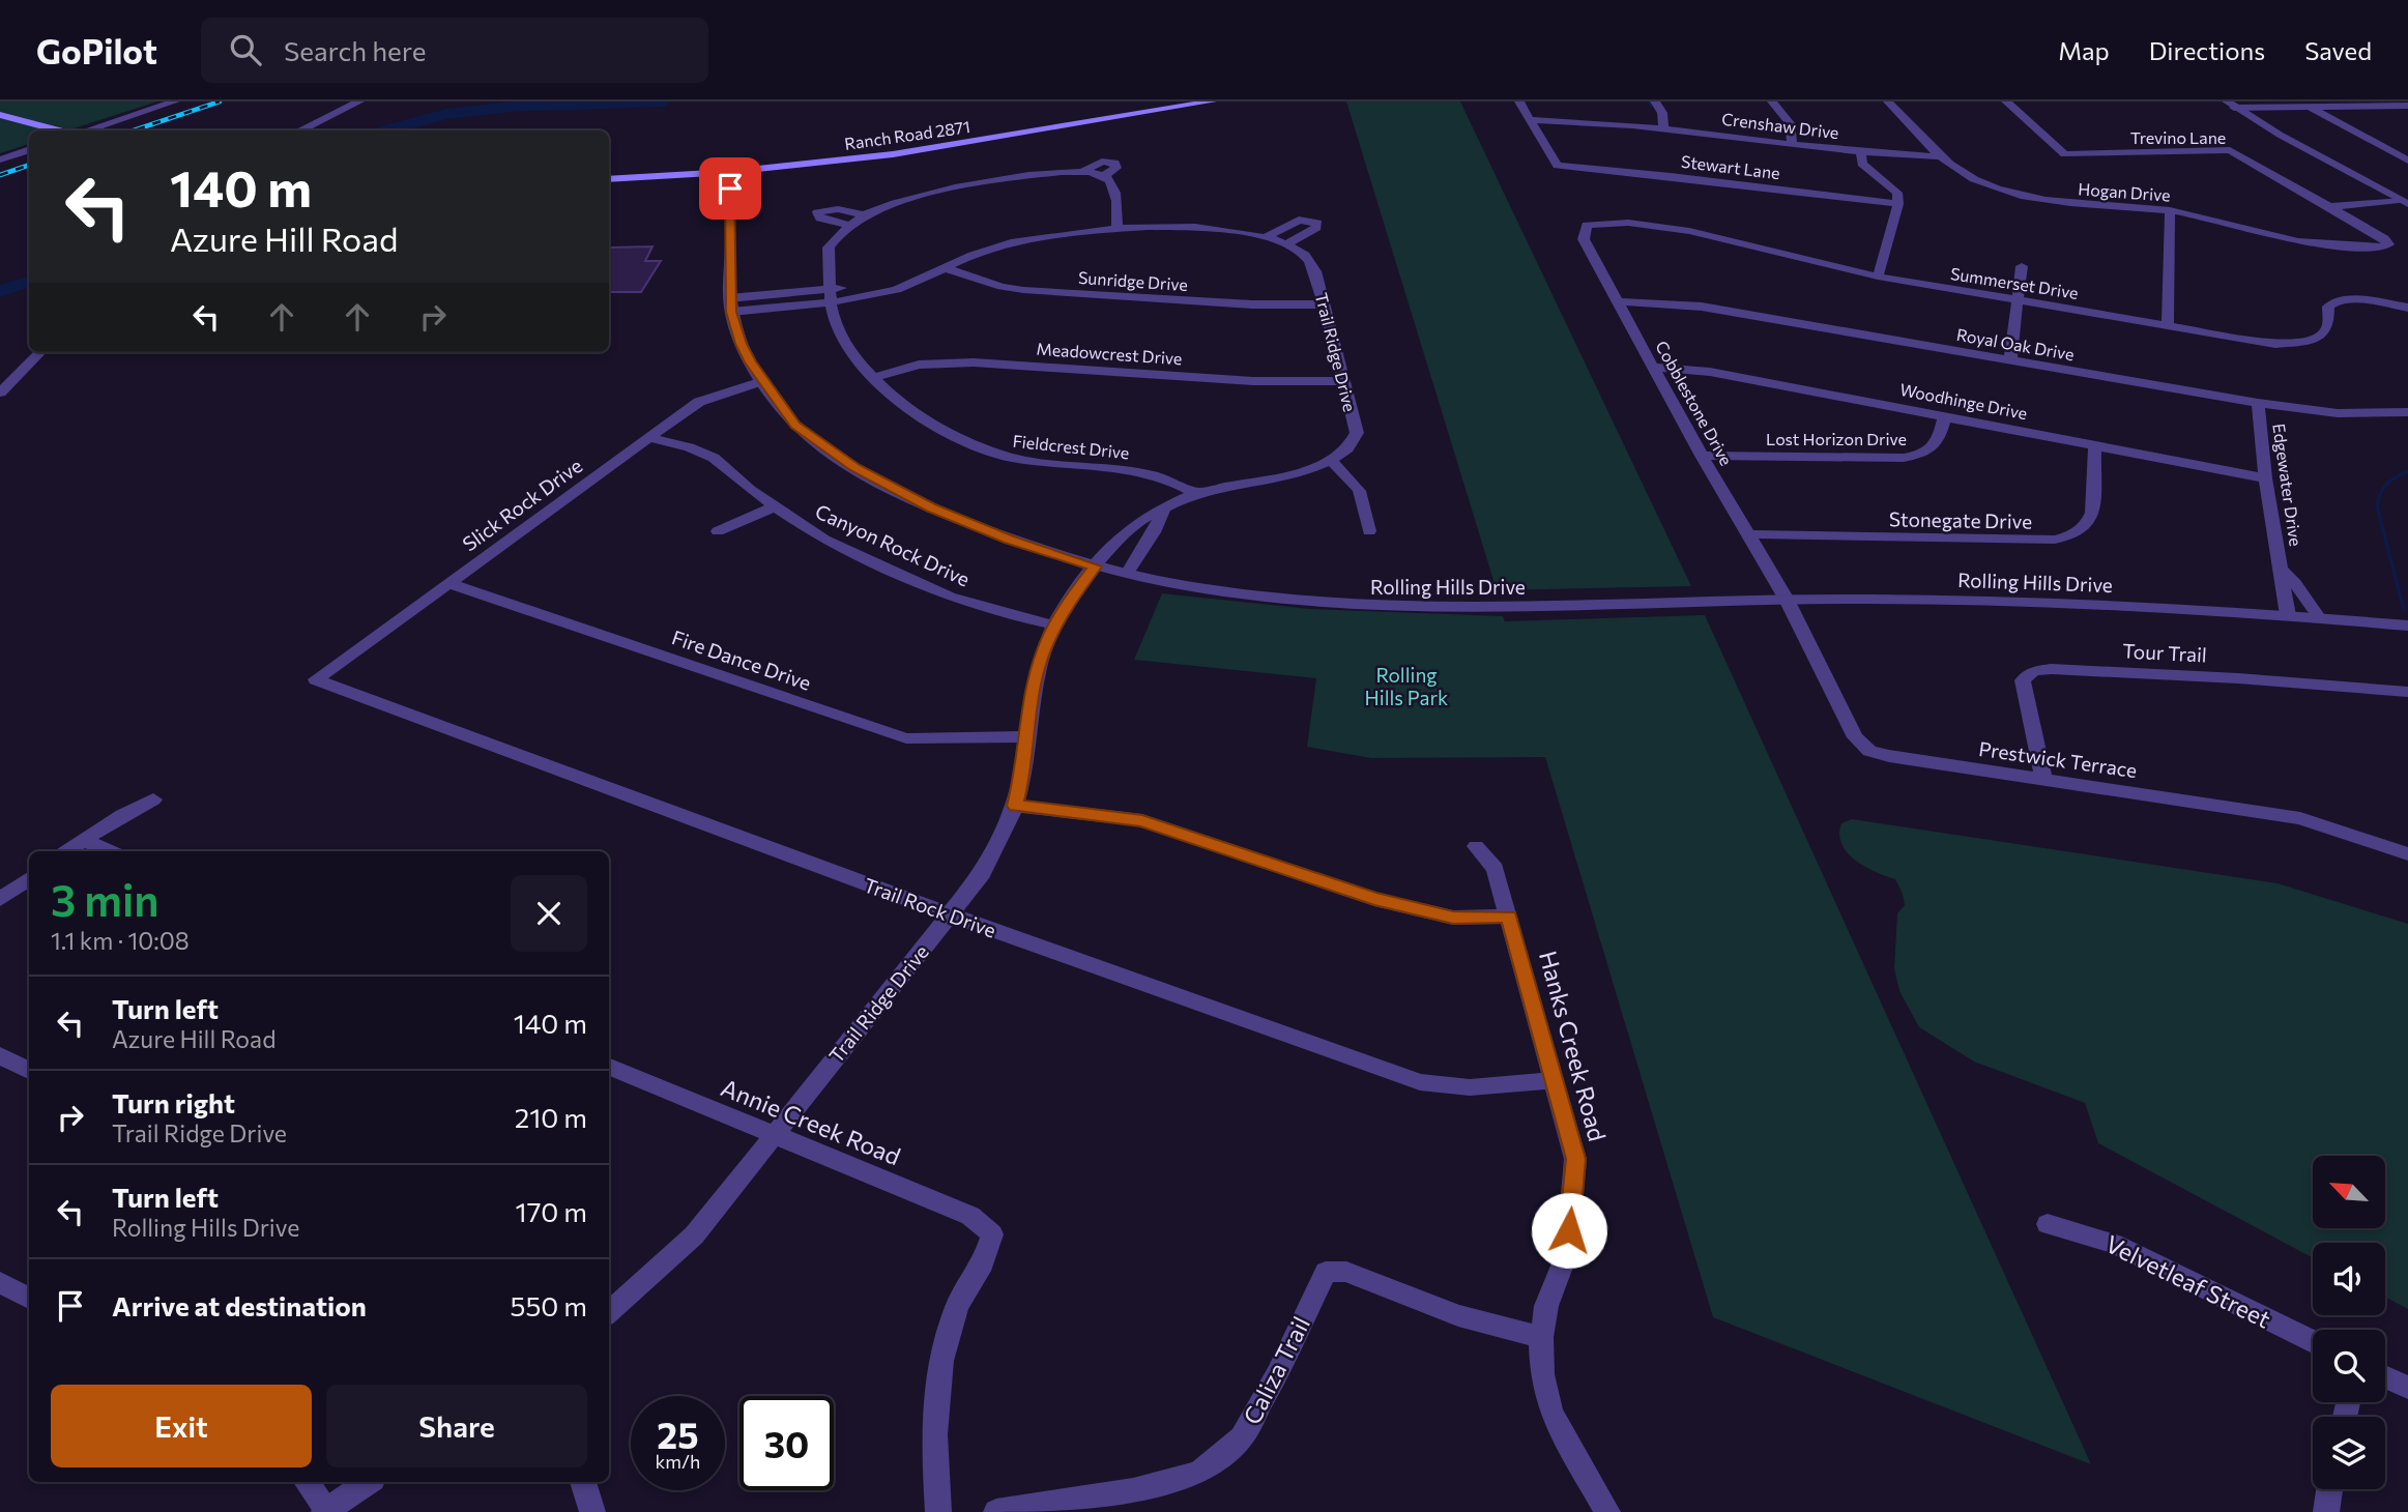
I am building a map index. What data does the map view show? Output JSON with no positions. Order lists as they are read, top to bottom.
{
  "streets": {
    "main road": ["Ranch Road 2871"],
    "street": [
      "Crenshaw Drive",
      "Trevino Lane",
      "Stewart Lane",
      "Hogan Drive",
      "Sunridge Drive",
      "Summerset Drive",
      "Royal Oak Drive",
      "Trail Ridge Drive",
      "Meadowcrest Drive",
      "Woodhinge Drive",
      "Cobblestone Drive",
      "Lost Horizon Drive",
      "Fieldcrest Drive",
      "Edgewater Drive",
      "Slick Rock Drive",
      "Stonegate Drive",
      "Canyon Rock Drive",
      "Rolling Hills Drive",
      "Tour Trail",
      "Fire Dance Drive",
      "Prestwick Terrace",
      "Trail Rock Drive",
      "Hanks Creek Road",
      "Annie Creek Road",
      "Velvetleaf Street",
      "Caliza Trail"
    ]
  },
  "crossings": [
    ["Crenshaw Drive", "Stewart Lane"],
    ["Crenshaw Drive", "Hogan Drive"],
    ["Ranch Road 2871", "Rolling Hills Drive"],
    ["Trevino Lane", "Hogan Drive"],
    ["Sunridge Drive", "Trail Ridge Drive"],
    ["Summerset Drive", "Cobblestone Drive"],
    ["Royal Oak Drive", "Cobblestone Drive"],
    ["Royal Oak Drive", "Edgewater Drive"],
    ["Trail Ridge Drive", "Meadowcrest Drive"],
    ["Trail Ridge Drive", "Fieldcrest Drive"],
    ["Trail Ridge Drive", "Canyon Rock Drive"],
    ["Trail Ridge Drive", "Rolling Hills Drive"],
    ["Trail Ridge Drive", "Fire Dance Drive"],
    ["Trail Ridge Drive", "Trail Rock Drive"],
    ["Trail Ridge Drive", "Annie Creek Road"],
    ["Meadowcrest Drive", "Fieldcrest Drive"],
    ["Woodhinge Drive", "Cobblestone Drive"],
    ["Woodhinge Drive", "Lost Horizon Drive"],
    ["Woodhinge Drive", "Edgewater Drive"],
    ["Woodhinge Drive", "Stonegate Drive"],
    ["Cobblestone Drive", "Lost Horizon Drive"],
    ["Cobblestone Drive", "Stonegate Drive"],
    ["Cobblestone Drive", "Rolling Hills Drive"],
    ["Cobblestone Drive", "Prestwick Terrace"],
    ["Edgewater Drive", "Rolling Hills Drive"],
    ["Slick Rock Drive", "Canyon Rock Drive"],
    ["Slick Rock Drive", "Rolling Hills Drive"],
    ["Slick Rock Drive", "Fire Dance Drive"],
    ["Slick Rock Drive", "Trail Rock Drive"],
    ["Rolling Hills Drive", "Prestwick Terrace"],
    ["Tour Trail", "Prestwick Terrace"],
    ["Trail Rock Drive", "Hanks Creek Road"],
    ["Hanks Creek Road", "Caliza Trail"]
  ],
  "parks": ["Rolling Hills Park"],
  "north": "top left",
  "page": {
    "header": "GoPilot",
    "search": "Search here",
    "nav": ["Map", "Directions", "Saved"],
    "turn": ["140 m", "Azure Hill Road"],
    "heading": ["3 min", "1.1 km · 10:08"],
    "list": [
      {
        "name": "Turn left",
        "note": "Azure Hill Road",
        "value": "140 m"
      },
      {
        "name": "Turn right",
        "note": "Trail Ridge Drive",
        "value": "210 m"
      },
      {
        "name": "Turn left",
        "note": "Rolling Hills Drive",
        "value": "170 m"
      },
      {
        "name": "Arrive at destination",
        "value": "550 m"
      }
    ],
    "buttons": ["Exit", "Share"],
    "speed": "25 km/h",
    "limit": "30"
  }
}
